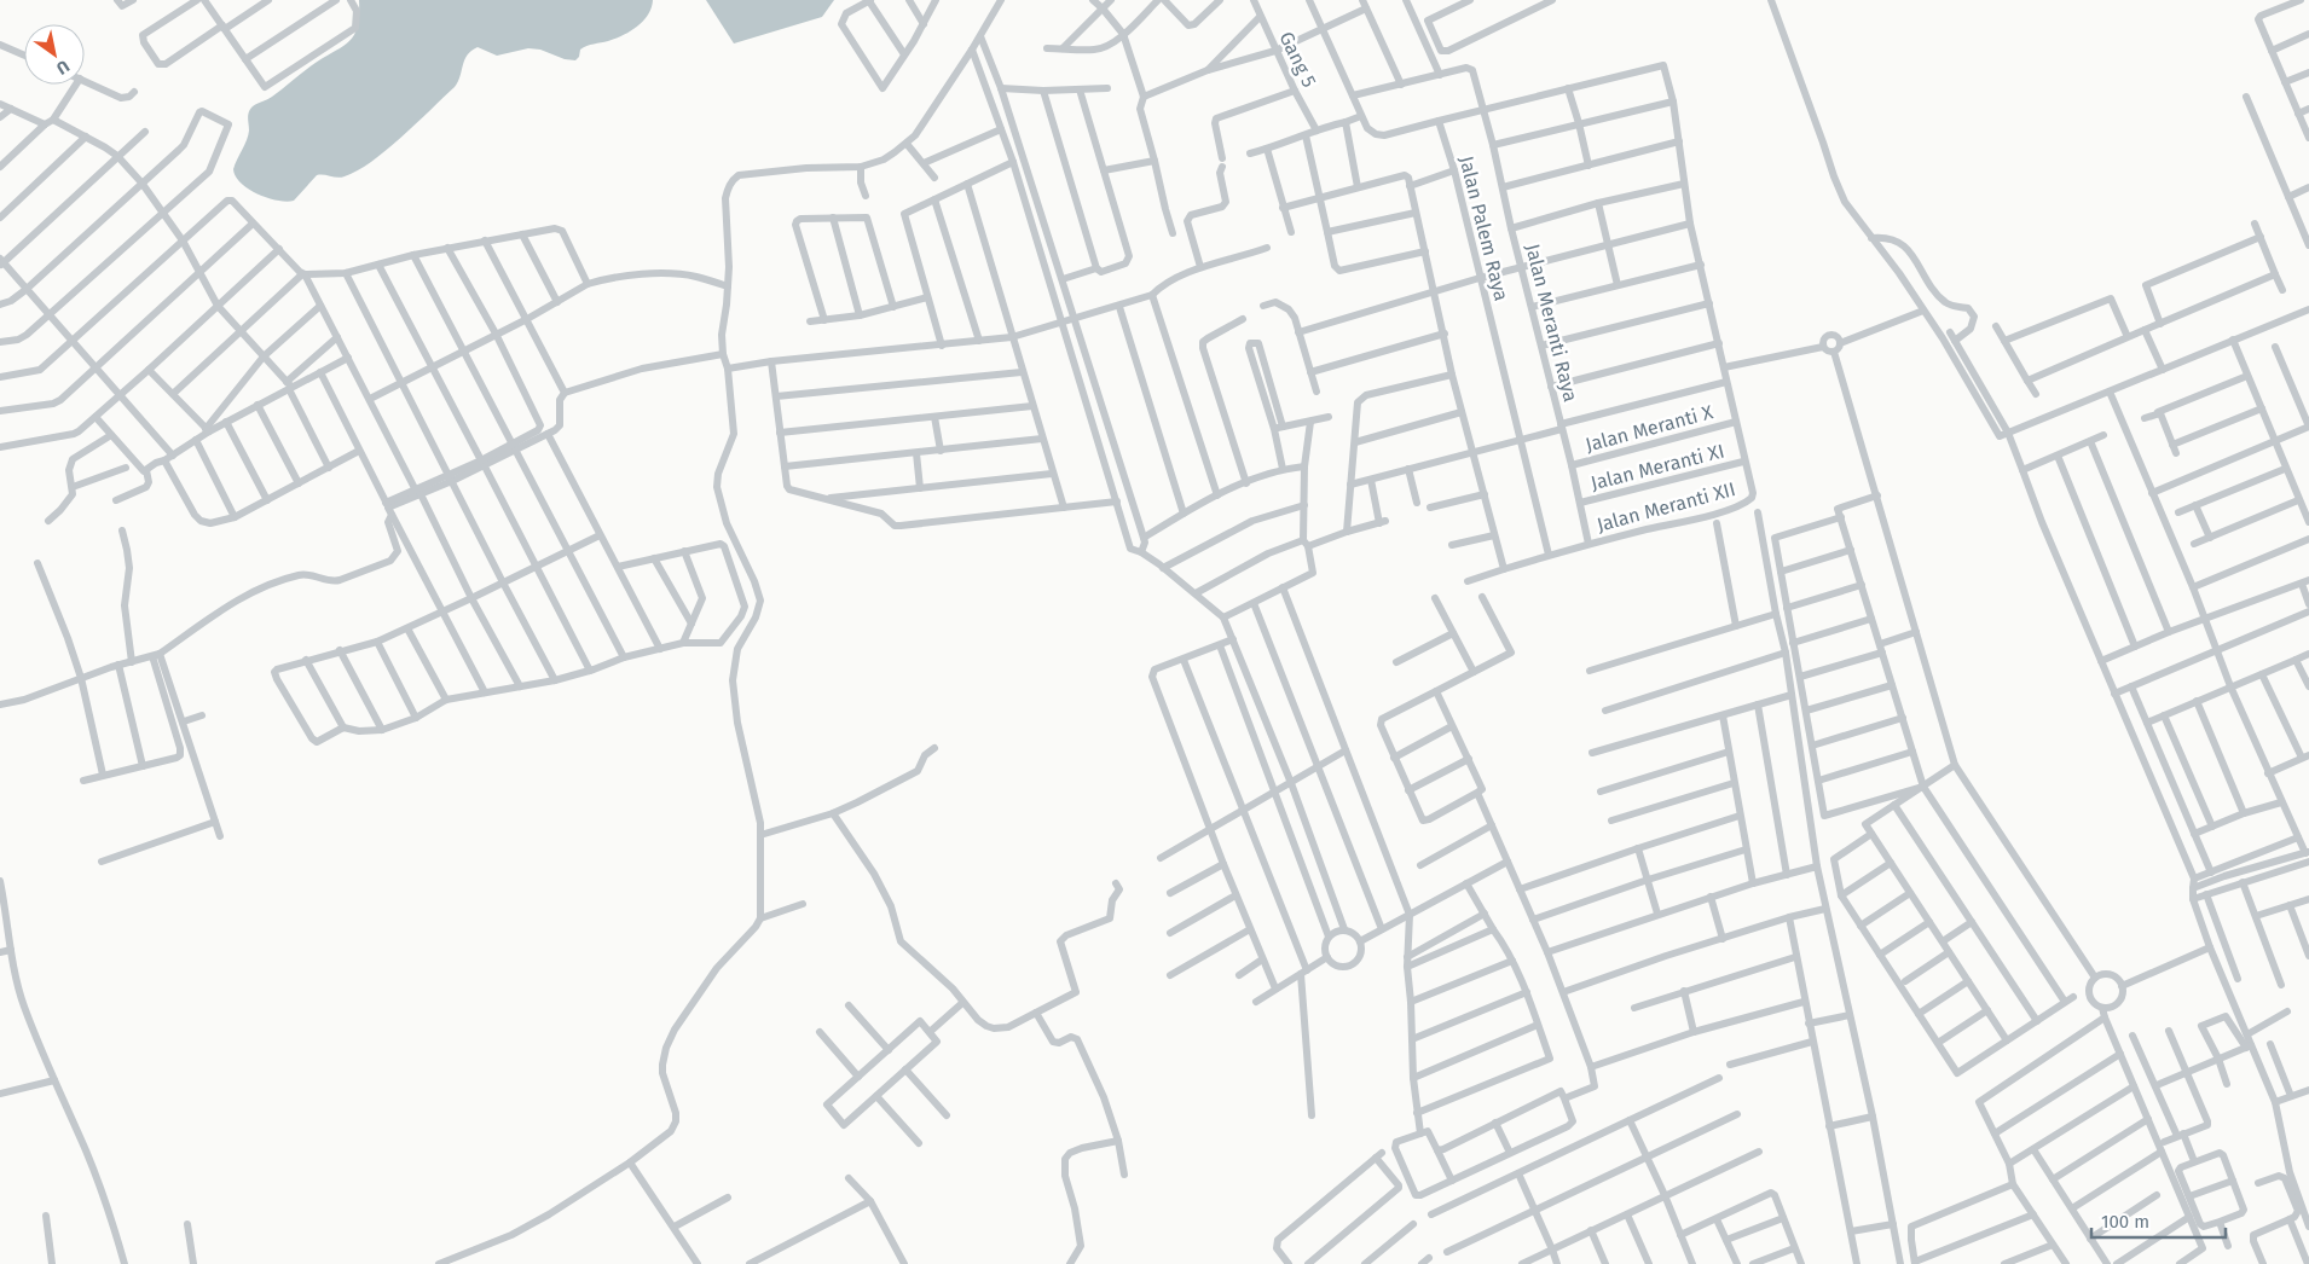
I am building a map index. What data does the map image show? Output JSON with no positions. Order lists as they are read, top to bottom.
{
  "streets": {
    "street": [
      "Gang 5",
      "Jalan Palem Raya",
      "Jalan Meranti Raya",
      "Jalan Meranti X",
      "Jalan Meranti XI",
      "Jalan Meranti XII"
    ]
  },
  "crossings": [
    ["Jalan Palem Raya", "Jalan Meranti XII"],
    ["Jalan Meranti Raya", "Jalan Meranti X"],
    ["Jalan Meranti Raya", "Jalan Meranti XI"],
    ["Jalan Meranti Raya", "Jalan Meranti XII"],
    ["Jalan Meranti XI", "Jalan Meranti XII"]
  ],
  "scale_bar": "100 m",
  "north": "bottom right"
}
